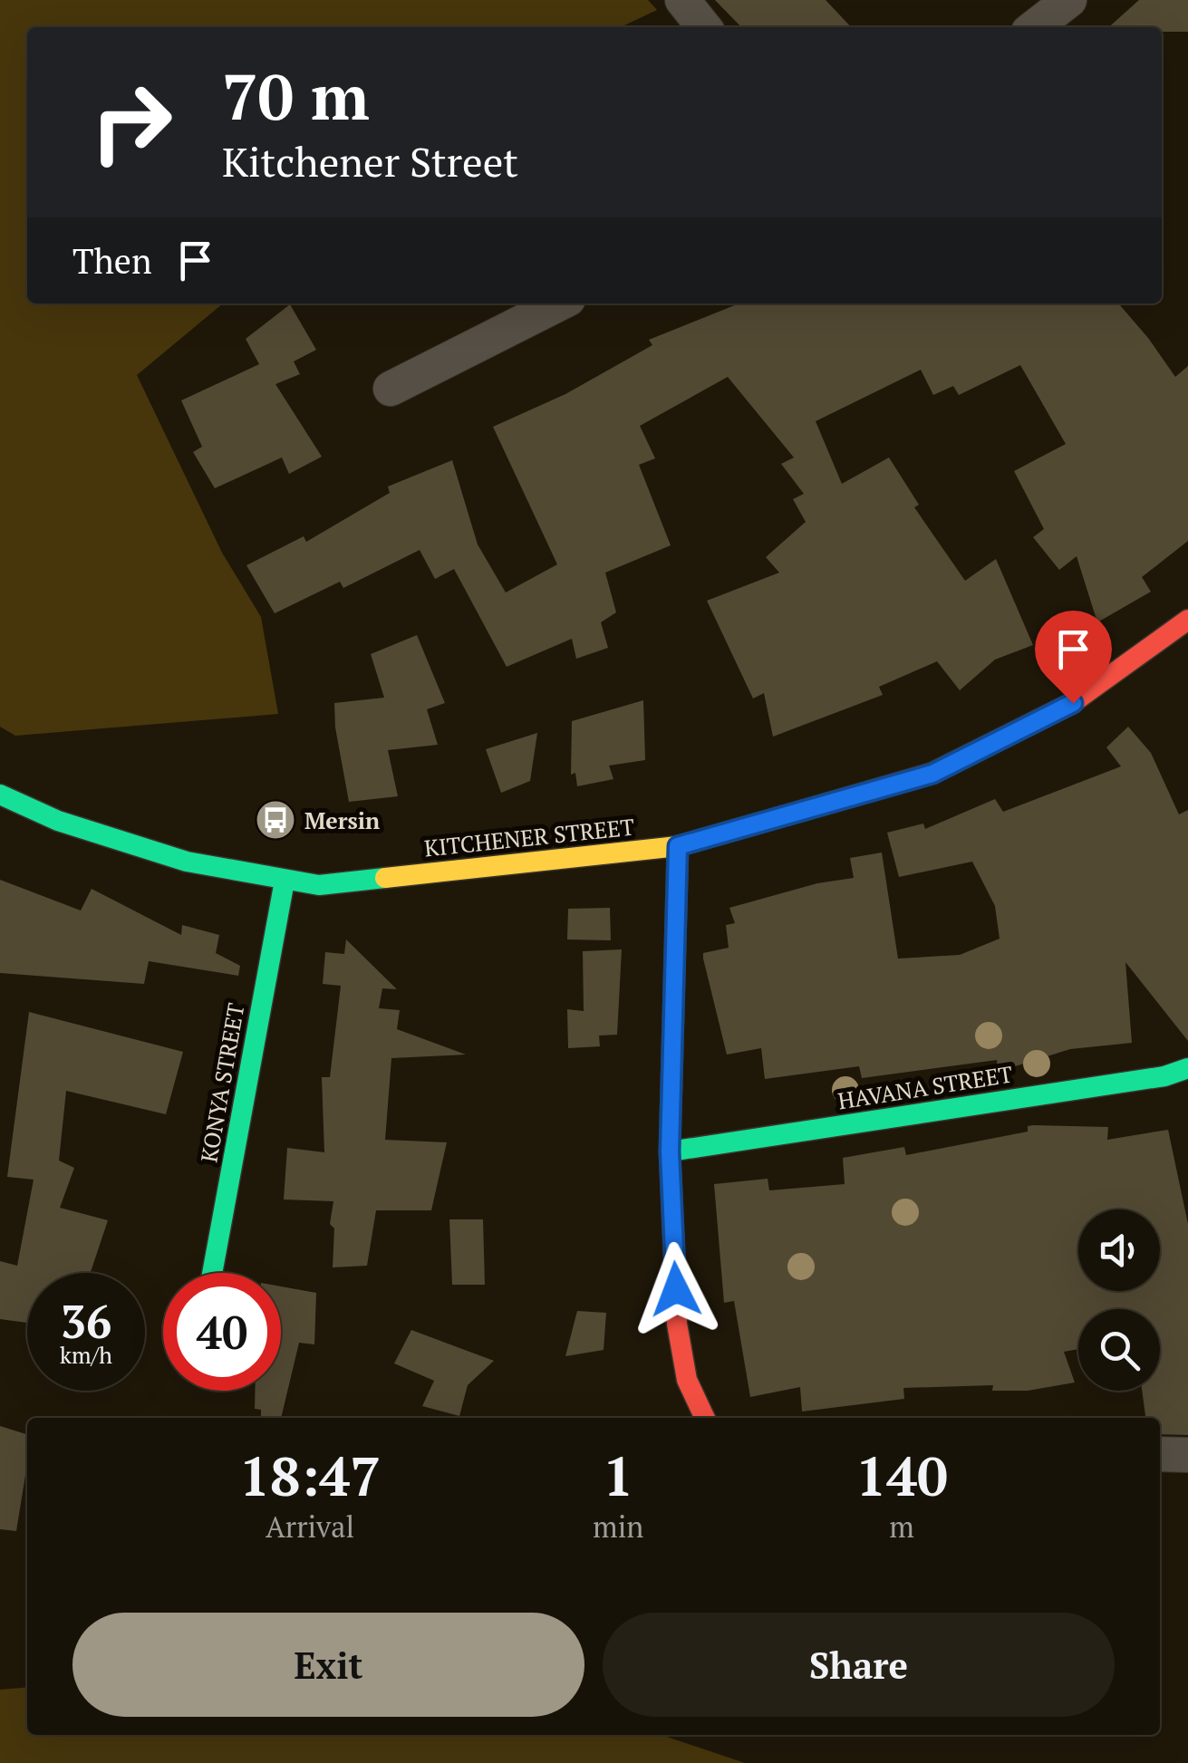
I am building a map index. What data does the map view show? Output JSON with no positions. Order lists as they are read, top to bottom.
{
  "streets": {
    "street": ["KITCHENER STREET", "KONYA STREET", "HAVANA STREET"]
  },
  "crossings": [
    ["KITCHENER STREET", "KONYA STREET"]
  ],
  "places": {
    "bus stop": ["Mersin"]
  },
  "page": {
    "turn": ["70 m", "Kitchener Street"],
    "then": "Then",
    "speed": "36 km/h",
    "limit": "40",
    "eta": [
      "18:47",
      "Arrival",
      "1",
      "min",
      "140",
      "m"
    ],
    "buttons": ["Exit", "Share"]
  }
}
